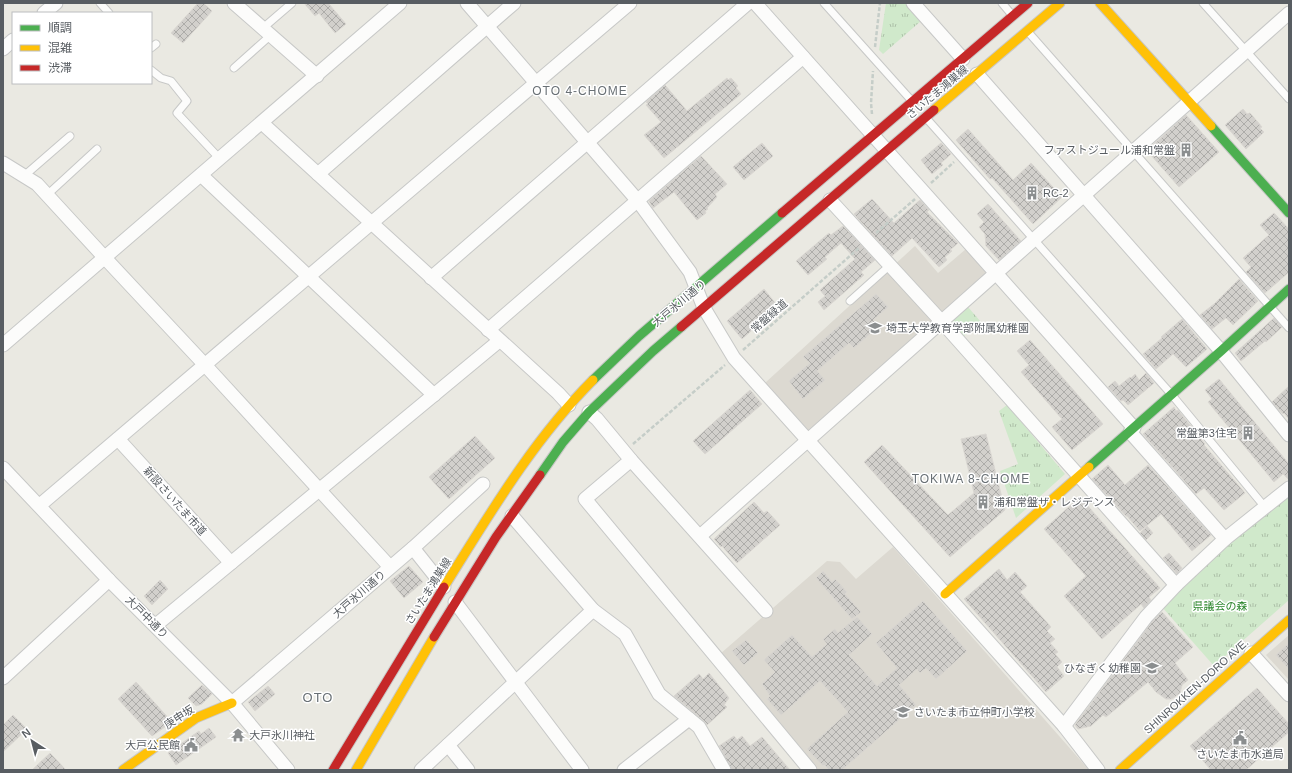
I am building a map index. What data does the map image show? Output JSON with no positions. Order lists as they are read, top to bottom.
{
  "streets": {
    "main road": [
      "さいたま鴻巣線",
      "大戸氷川通り",
      "SHINROKKEN-DORO AVE.",
      "庚申坂"
    ],
    "street": ["新設さいたま市道", "大戸中通り"],
    "path": ["常盤緑道"]
  },
  "crossings": [
    ["さいたま鴻巣線", "大戸氷川通り"],
    ["大戸氷川通り", "大戸中通り"],
    ["大戸氷川通り", "庚申坂"],
    ["大戸中通り", "庚申坂"]
  ],
  "districts": ["OTO 4-CHOME", "TOKIWA 8-CHOME", "OTO"],
  "parks": ["県議会の森"],
  "places": {
    "building": [
      "ファストジュール浦和常盤",
      "RC-2",
      "常盤第3住宅",
      "浦和常盤ザ・レジデンス"
    ],
    "school or university": ["埼玉大学教育学部附属幼稚園", "ひなぎく幼稚園", "さいたま市立仲町小学校"],
    "temple": ["大戸氷川神社"],
    "public building": ["さいたま市水道局", "大戸公民館"]
  },
  "legend": ["順調", "混雑", "渋滞"],
  "north": "top left"
}
